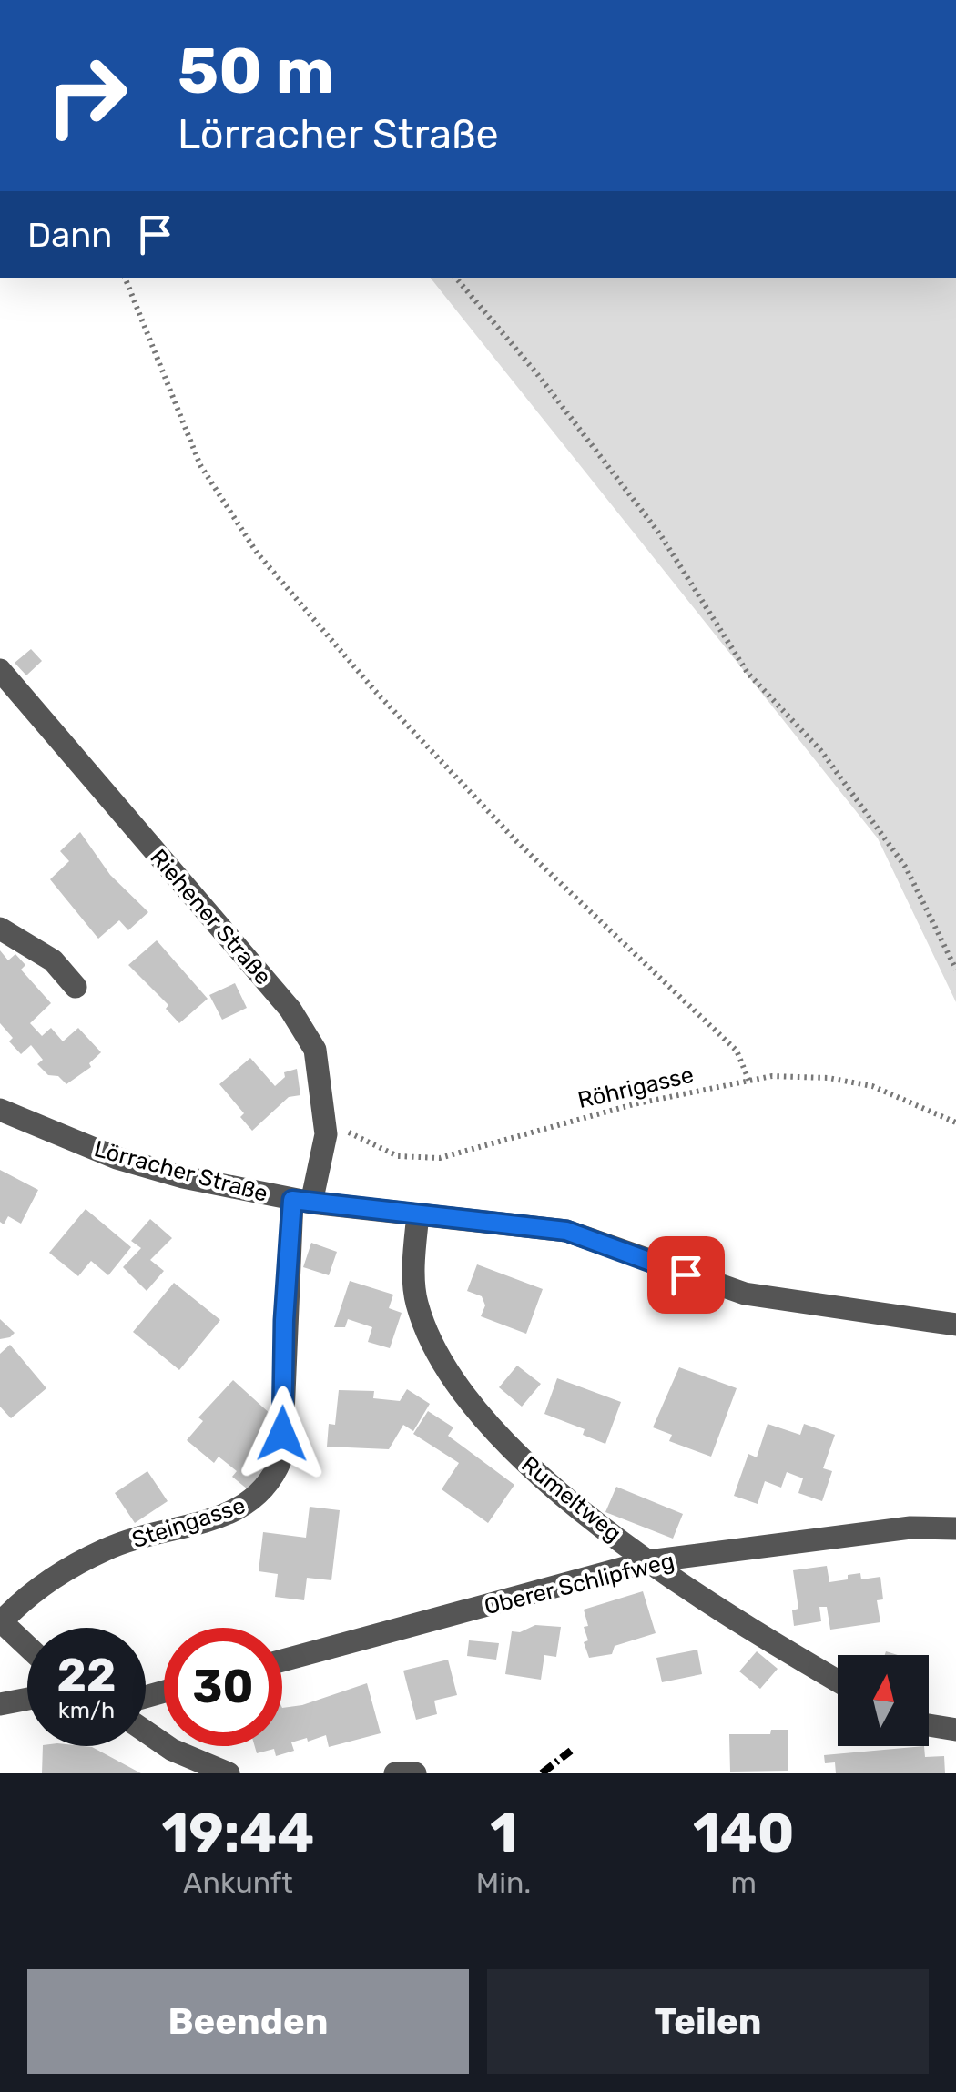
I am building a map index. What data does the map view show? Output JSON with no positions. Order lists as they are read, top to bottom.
{
  "streets": {
    "street": [
      "Riehener Straße",
      "Lörracher Straße",
      "Rumeltweg",
      "Steingasse",
      "Oberer Schlipfweg"
    ],
    "path": ["Röhrigasse"]
  },
  "crossings": [
    ["Riehener Straße", "Röhrigasse"],
    ["Riehener Straße", "Lörracher Straße"],
    ["Riehener Straße", "Steingasse"],
    ["Lörracher Straße", "Rumeltweg"],
    ["Lörracher Straße", "Steingasse"],
    ["Rumeltweg", "Oberer Schlipfweg"]
  ],
  "north": "top",
  "page": {
    "turn": ["50 m", "Lörracher Straße"],
    "then": "Dann",
    "speed": "22 km/h",
    "limit": "30",
    "eta": [
      "19:44",
      "Ankunft",
      "1",
      "Min.",
      "140",
      "m"
    ],
    "buttons": ["Beenden", "Teilen"]
  }
}
